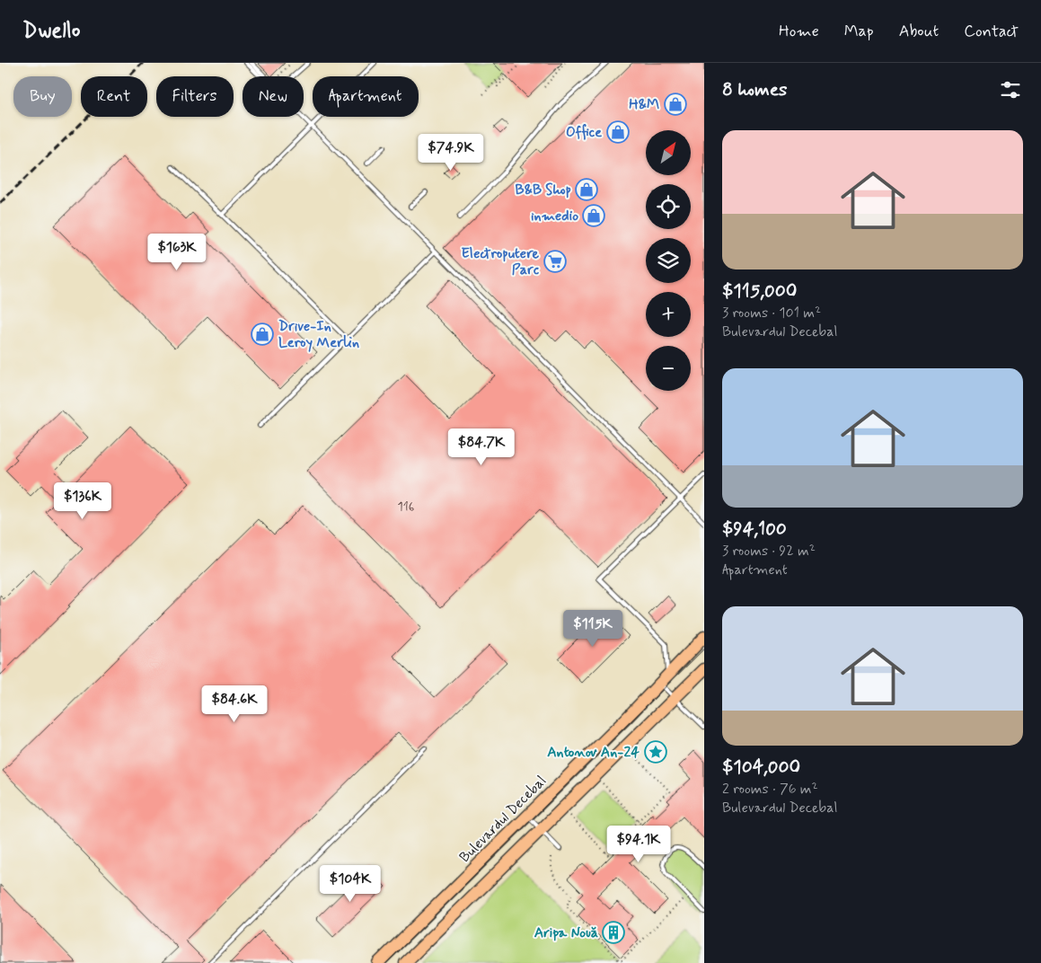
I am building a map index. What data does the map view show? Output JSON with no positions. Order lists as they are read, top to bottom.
{
  "streets": {
    "main road": ["Bulevardul Decebal"]
  },
  "places": {
    "shop": [
      "H&M",
      "Office",
      "B&B Shop",
      "inmedio",
      "Drive-In Leroy Merlin"
    ],
    "supermarket": ["Electroputere Parc"],
    "place": ["Antonov An-24"],
    "building": ["Aripa Nouă"]
  },
  "house_numbers": ["116"],
  "north": "top right",
  "page": {
    "header": "Dwello",
    "nav": [
      "Home",
      "Map",
      "About",
      "Contact"
    ],
    "heading": "8 homes",
    "chip": [
      "Buy",
      "Rent",
      "Filters",
      "New",
      "Apartment"
    ],
    "list": [
      {
        "name": "$115,000",
        "note": "3 rooms · 101 m² · Bulevardul Decebal"
      },
      {
        "name": "$94,100",
        "note": "3 rooms · 92 m² · Apartment"
      },
      {
        "name": "$104,000",
        "note": "2 rooms · 76 m² · Bulevardul Decebal"
      }
    ],
    "map_buttons": ["+", "−"],
    "price": [
      "$74.9K",
      "$163K",
      "$84.7K",
      "$136K",
      "$115K",
      "$84.6K",
      "$94.1K",
      "$104K"
    ]
  }
}
